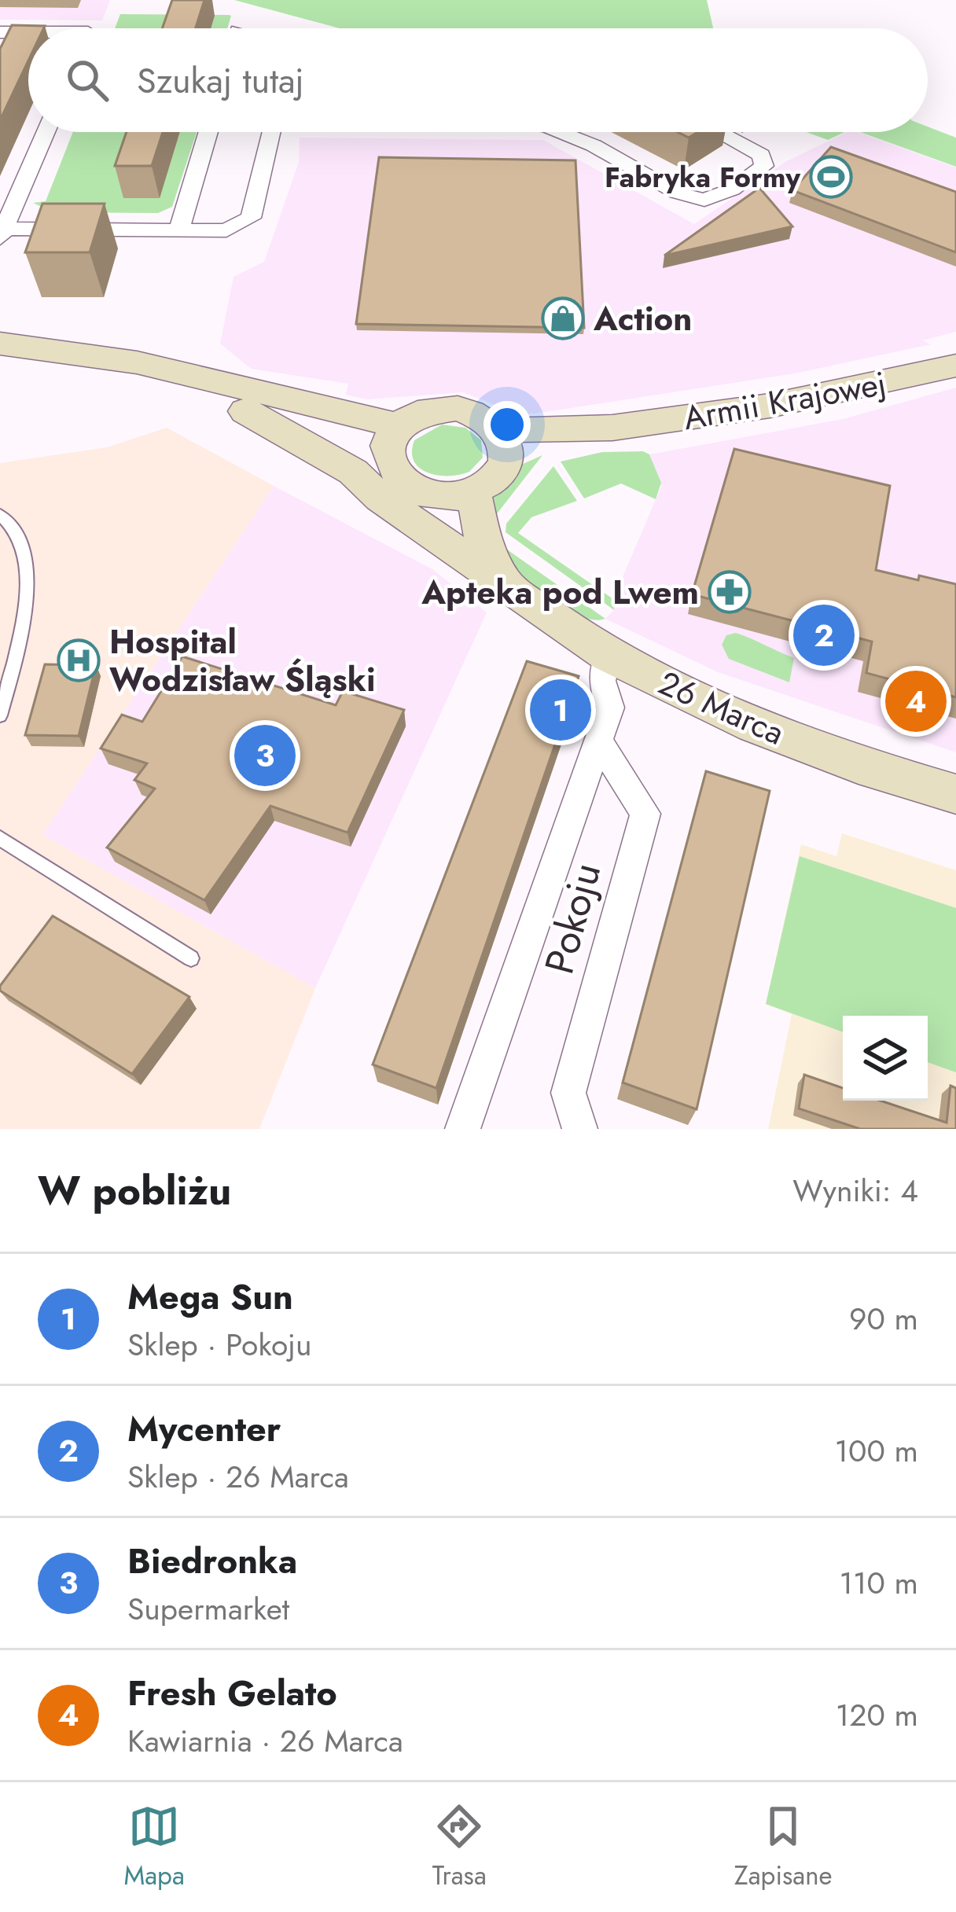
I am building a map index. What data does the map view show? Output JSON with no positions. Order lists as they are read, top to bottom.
{
  "streets": {
    "main road": ["Armii Krajowej", "26 Marca"],
    "street": ["Pokoju"]
  },
  "crossings": [
    ["Armii Krajowej", "26 Marca"],
    ["26 Marca", "Pokoju"]
  ],
  "places": {
    "sports": ["Fabryka Formy"],
    "shop": ["Action"],
    "pharmacy": ["Apteka pod Lwem"],
    "hospital": ["Hospital Wodzisław Śląski"]
  },
  "page": {
    "search": "Szukaj tutaj",
    "pins": [
      "2",
      "4",
      "1",
      "3"
    ],
    "heading": ["W pobliżu", "Wyniki: 4"],
    "list": [
      {
        "mark": "1",
        "name": "Mega Sun",
        "note": "Sklep · Pokoju",
        "value": "90 m"
      },
      {
        "mark": "2",
        "name": "Mycenter",
        "note": "Sklep · 26 Marca",
        "value": "100 m"
      },
      {
        "mark": "3",
        "name": "Biedronka",
        "note": "Supermarket",
        "value": "110 m"
      },
      {
        "mark": "4",
        "name": "Fresh Gelato",
        "note": "Kawiarnia · 26 Marca",
        "value": "120 m"
      }
    ],
    "nav": ["Mapa", "Trasa", "Zapisane"]
  }
}
